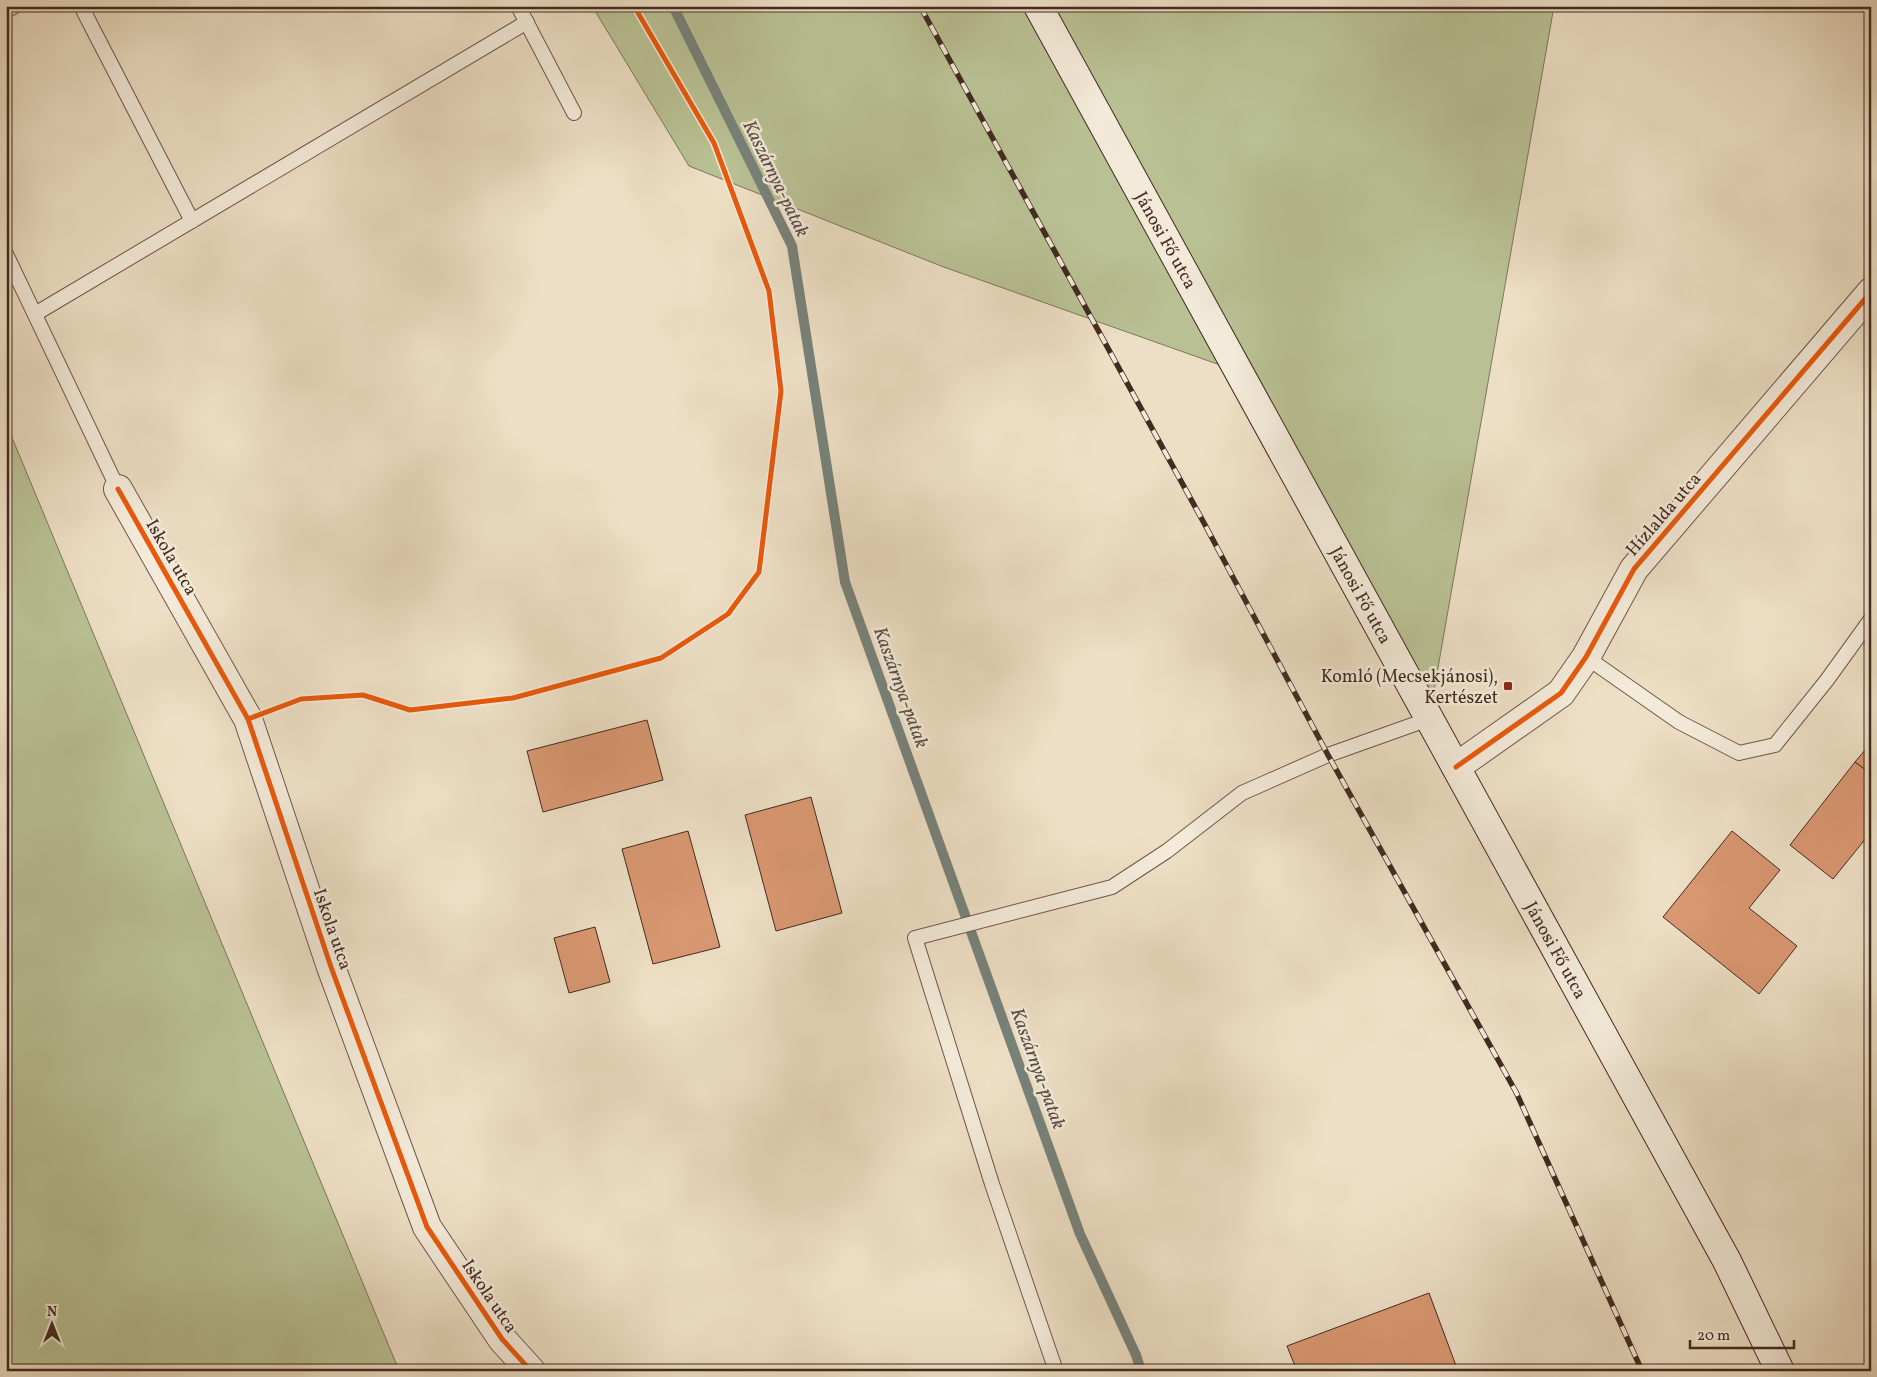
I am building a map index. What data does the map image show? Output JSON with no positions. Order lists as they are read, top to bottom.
{
  "streets": {
    "street": ["Jánosi Fő utca", "Hízlalda utca", "Iskola utca"]
  },
  "crossings": [
    ["Jánosi Fő utca", "Hízlalda utca"]
  ],
  "water": ["Kaszárnya-patak"],
  "places": {
    "transit": ["Komló (Mecsekjánosi), Kertészet"]
  },
  "scale_bar": "20 m",
  "north": "top"
}
